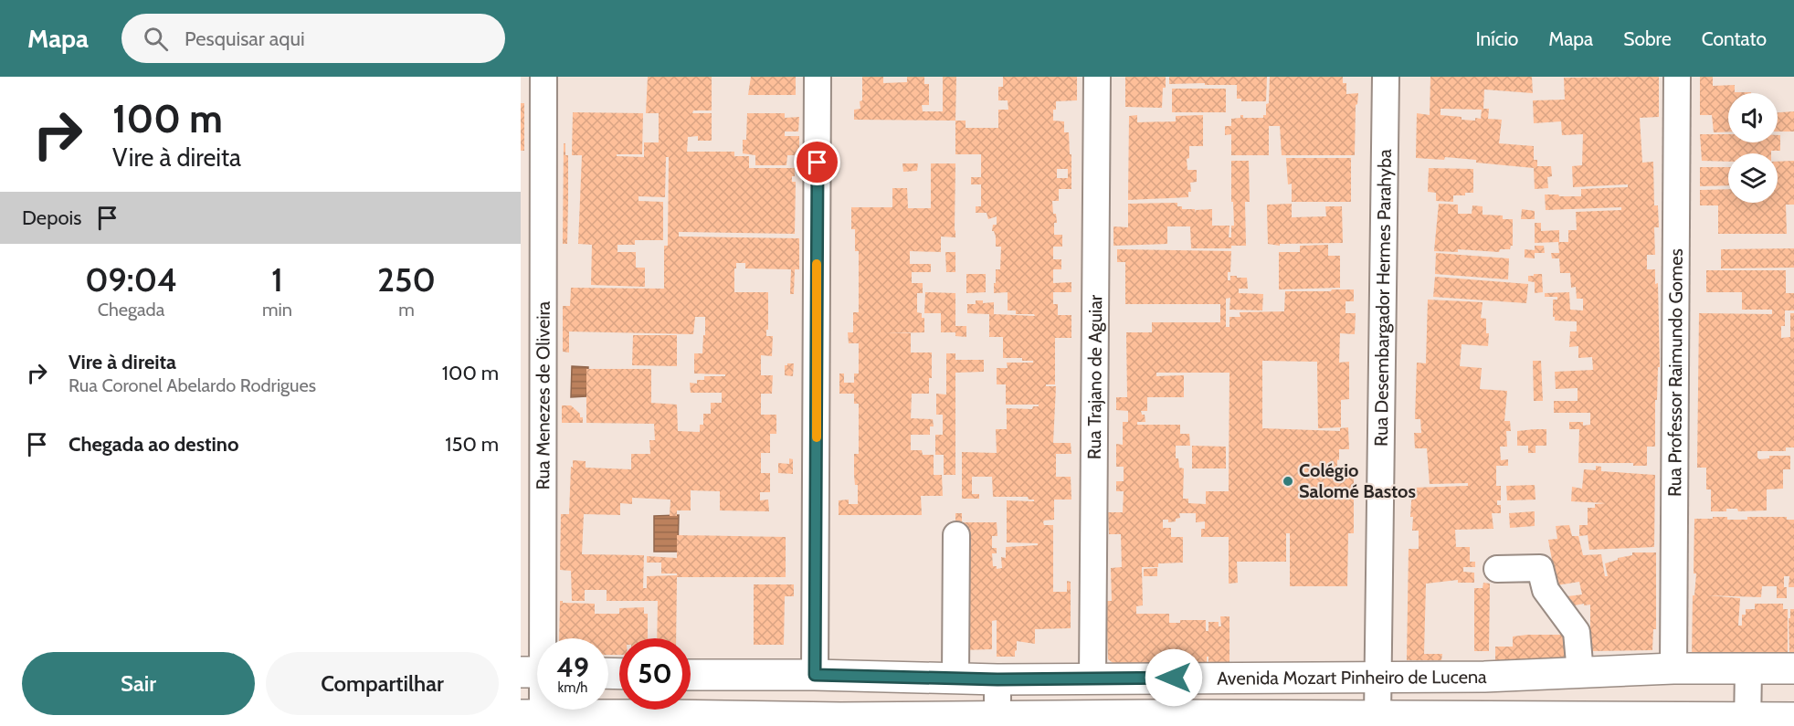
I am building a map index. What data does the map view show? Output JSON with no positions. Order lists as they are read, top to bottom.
{
  "streets": {
    "main road": ["Avenida Mozart Pinheiro de Lucena"],
    "street": [
      "Rua Desembargador Hermes Parahyba",
      "Rua Professor Raimundo Gomes",
      "Rua Trajano de Aguiar",
      "Rua Menezes de Oliveira"
    ]
  },
  "crossings": [
    ["Rua Desembargador Hermes Parahyba", "Avenida Mozart Pinheiro de Lucena"],
    ["Rua Professor Raimundo Gomes", "Avenida Mozart Pinheiro de Lucena"],
    ["Rua Trajano de Aguiar", "Avenida Mozart Pinheiro de Lucena"]
  ],
  "places": ["Colégio Salomé Bastos"],
  "page": {
    "header": "Mapa",
    "search": "Pesquisar aqui",
    "nav": [
      "Início",
      "Mapa",
      "Sobre",
      "Contato"
    ],
    "turn": ["100 m", "Vire à direita"],
    "then": "Depois",
    "eta": [
      "09:04",
      "Chegada",
      "1",
      "min",
      "250",
      "m"
    ],
    "list": [
      {
        "name": "Vire à direita",
        "note": "Rua Coronel Abelardo Rodrigues",
        "value": "100 m"
      },
      {
        "name": "Chegada ao destino",
        "value": "150 m"
      }
    ],
    "speed": "49 km/h",
    "limit": "50",
    "buttons": ["Sair", "Compartilhar"]
  }
}
